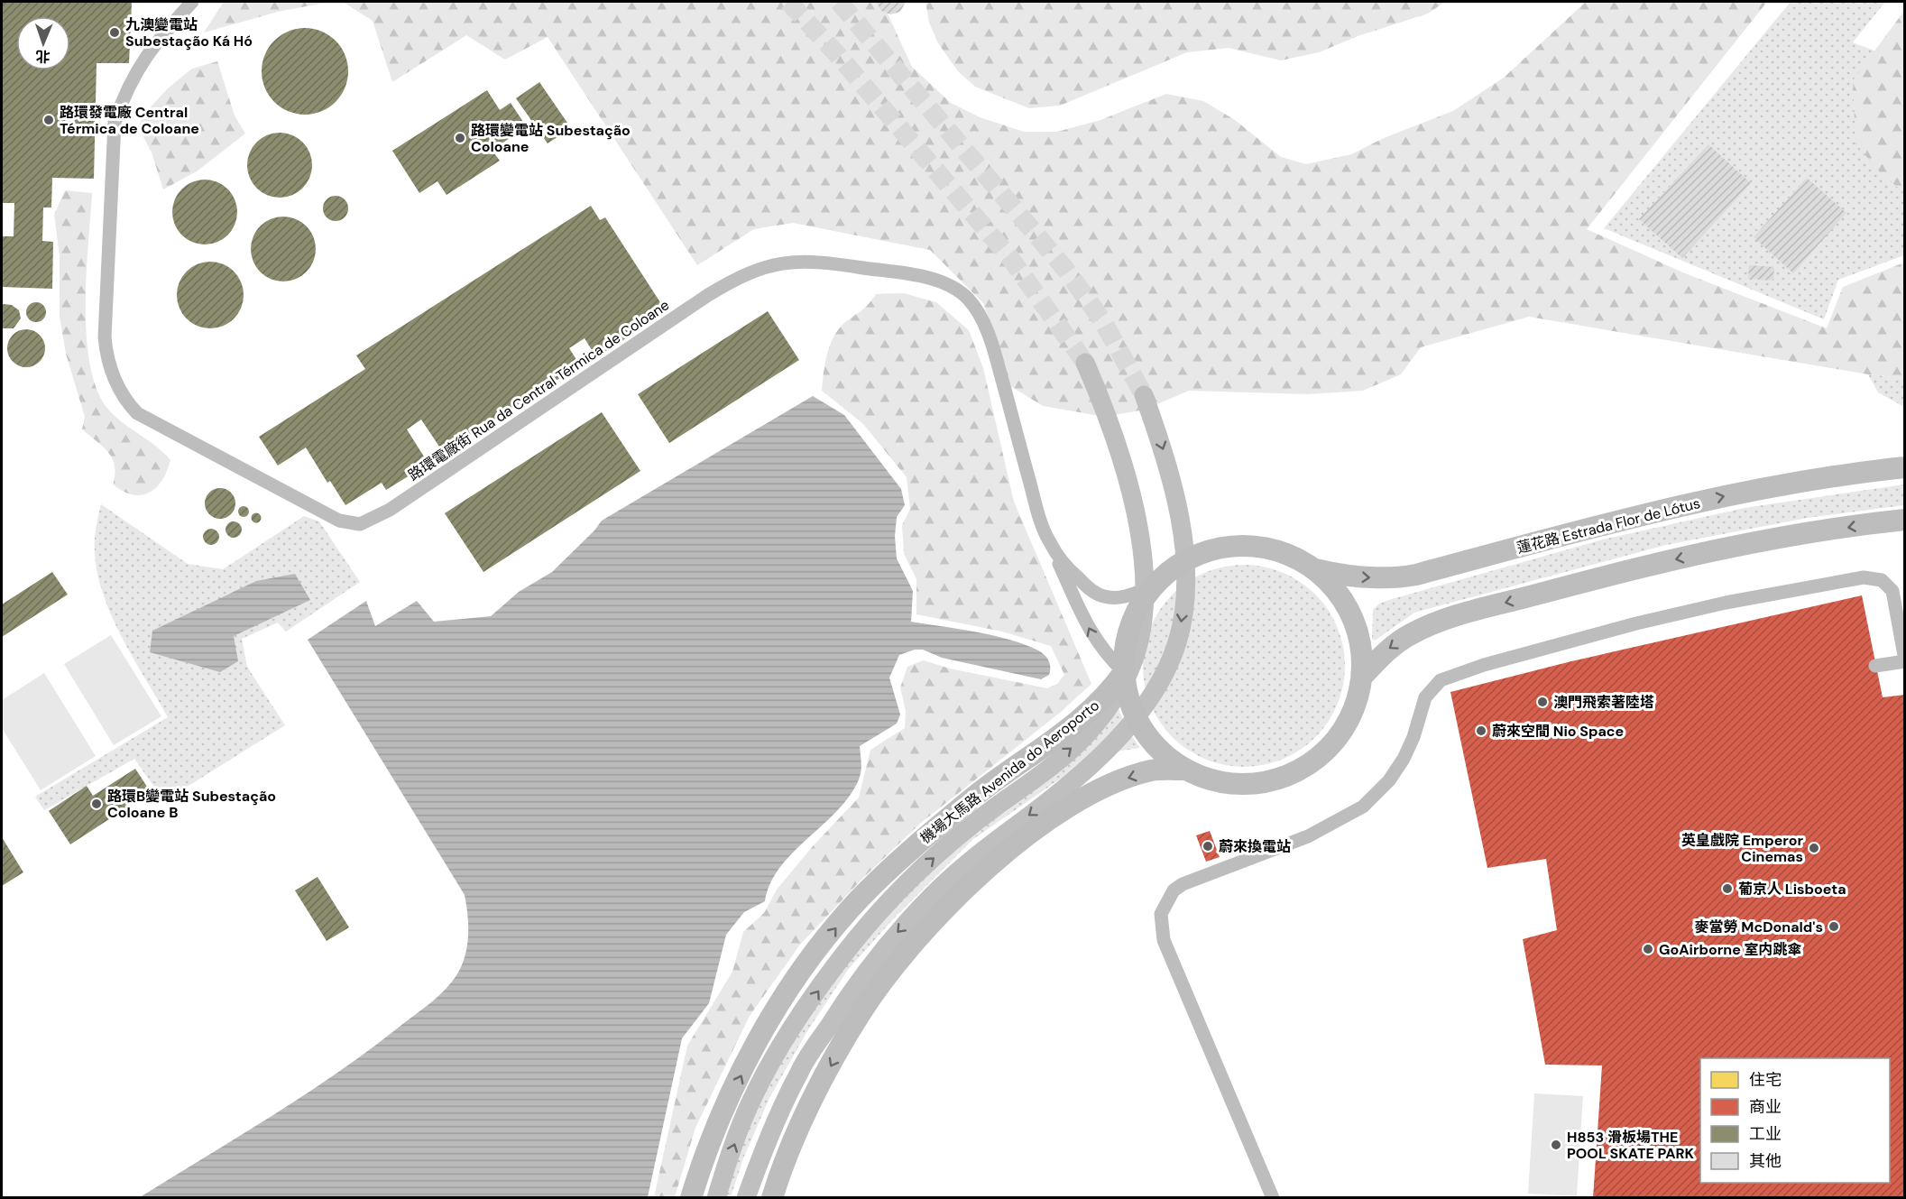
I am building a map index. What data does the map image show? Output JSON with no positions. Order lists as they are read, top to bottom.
{
  "streets": {
    "main road": ["蓮花路 Estrada Flor de Lótus", "機場大馬路 Avenida do Aeroporto"],
    "street": ["路環電廠街 Rua da Central Térmica de Coloane"]
  },
  "places": [
    "九澳變電站 Subestação Ká Hó",
    "路環發電廠 Central Térmica de Coloane",
    "路環變電站 Subestação Coloane",
    "澳門飛索著陸塔",
    "蔚來空間 Nio Space",
    "路環B變電站 Subestação Coloane B",
    "蔚來換電站",
    "英皇戲院 Emperor Cinemas",
    "葡京人 Lisboeta",
    "麥當勞 McDonald's",
    "GoAirborne 室内跳傘",
    "H853 滑板場THE POOL SKATE PARK"
  ],
  "legend": [
    "住宅",
    "商业",
    "工业",
    "其他"
  ],
  "north": "bottom"
}
